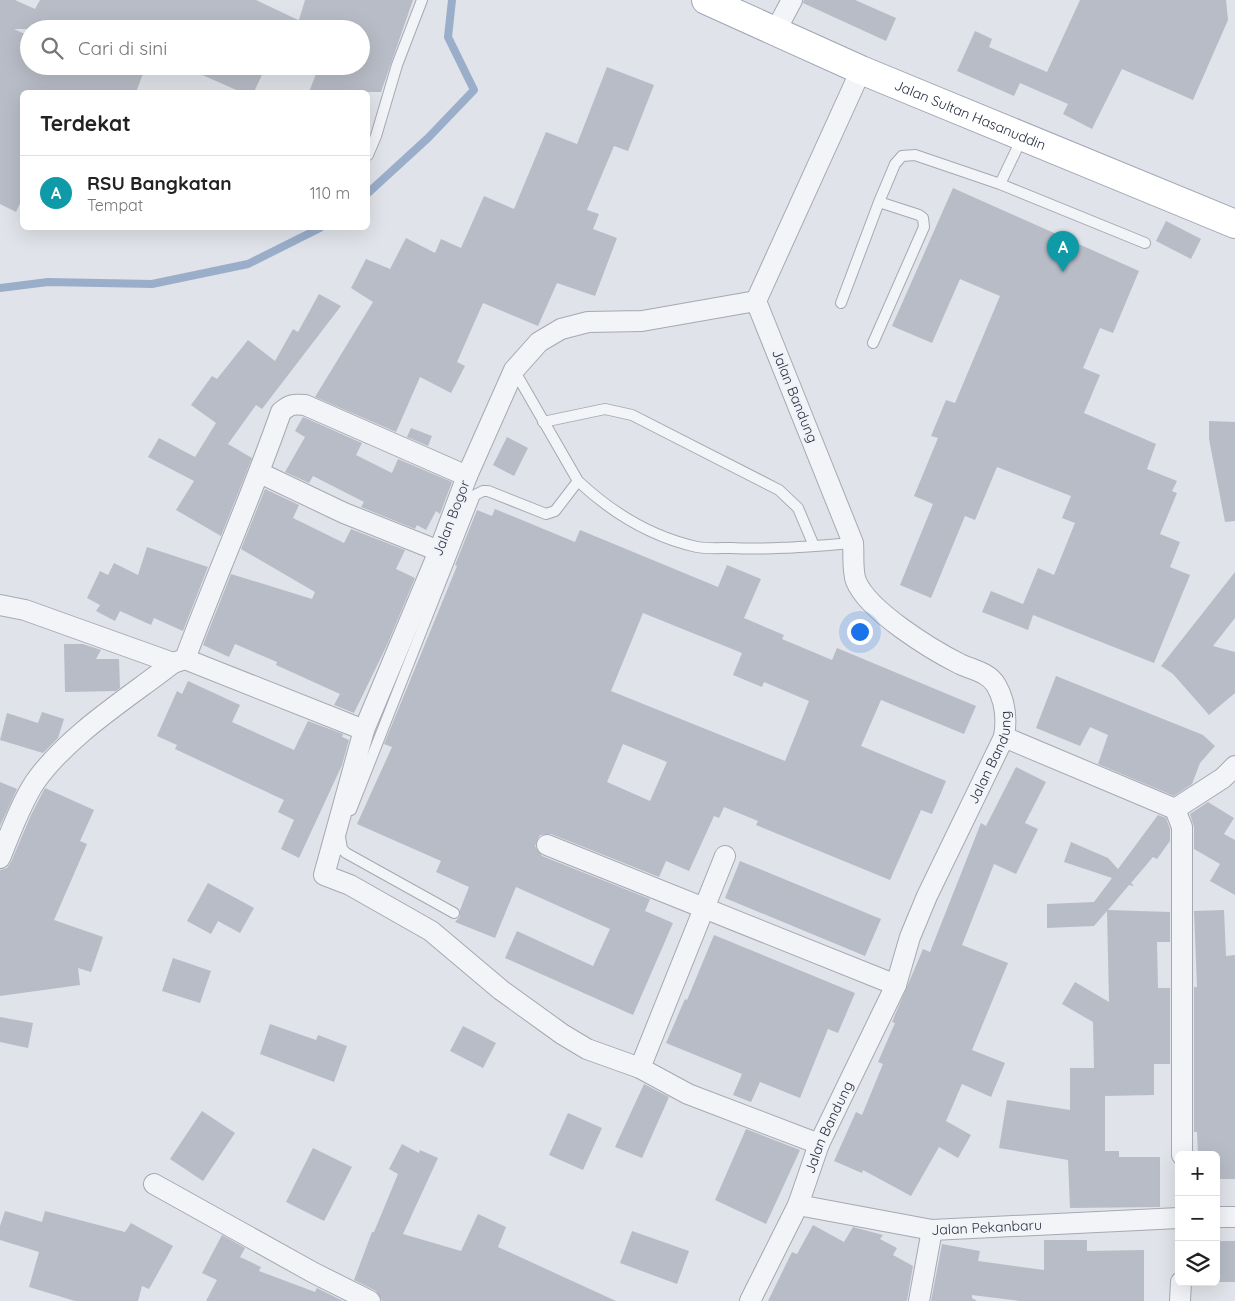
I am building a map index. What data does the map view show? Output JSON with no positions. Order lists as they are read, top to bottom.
{
  "streets": {
    "main road": ["Jalan Sultan Hasanuddin"],
    "street": ["Jalan Bandung", "Jalan Bogor", "Jalan Pekanbaru"]
  },
  "crossings": [
    ["Jalan Bandung", "Jalan Bogor"],
    ["Jalan Bandung", "Jalan Pekanbaru"]
  ],
  "page": {
    "search": "Cari di sini",
    "heading": "Terdekat",
    "list": [
      {
        "mark": "A",
        "name": "RSU Bangkatan",
        "note": "Tempat",
        "value": "110 m"
      }
    ],
    "pins": "A",
    "map_buttons": ["+", "−"]
  }
}
